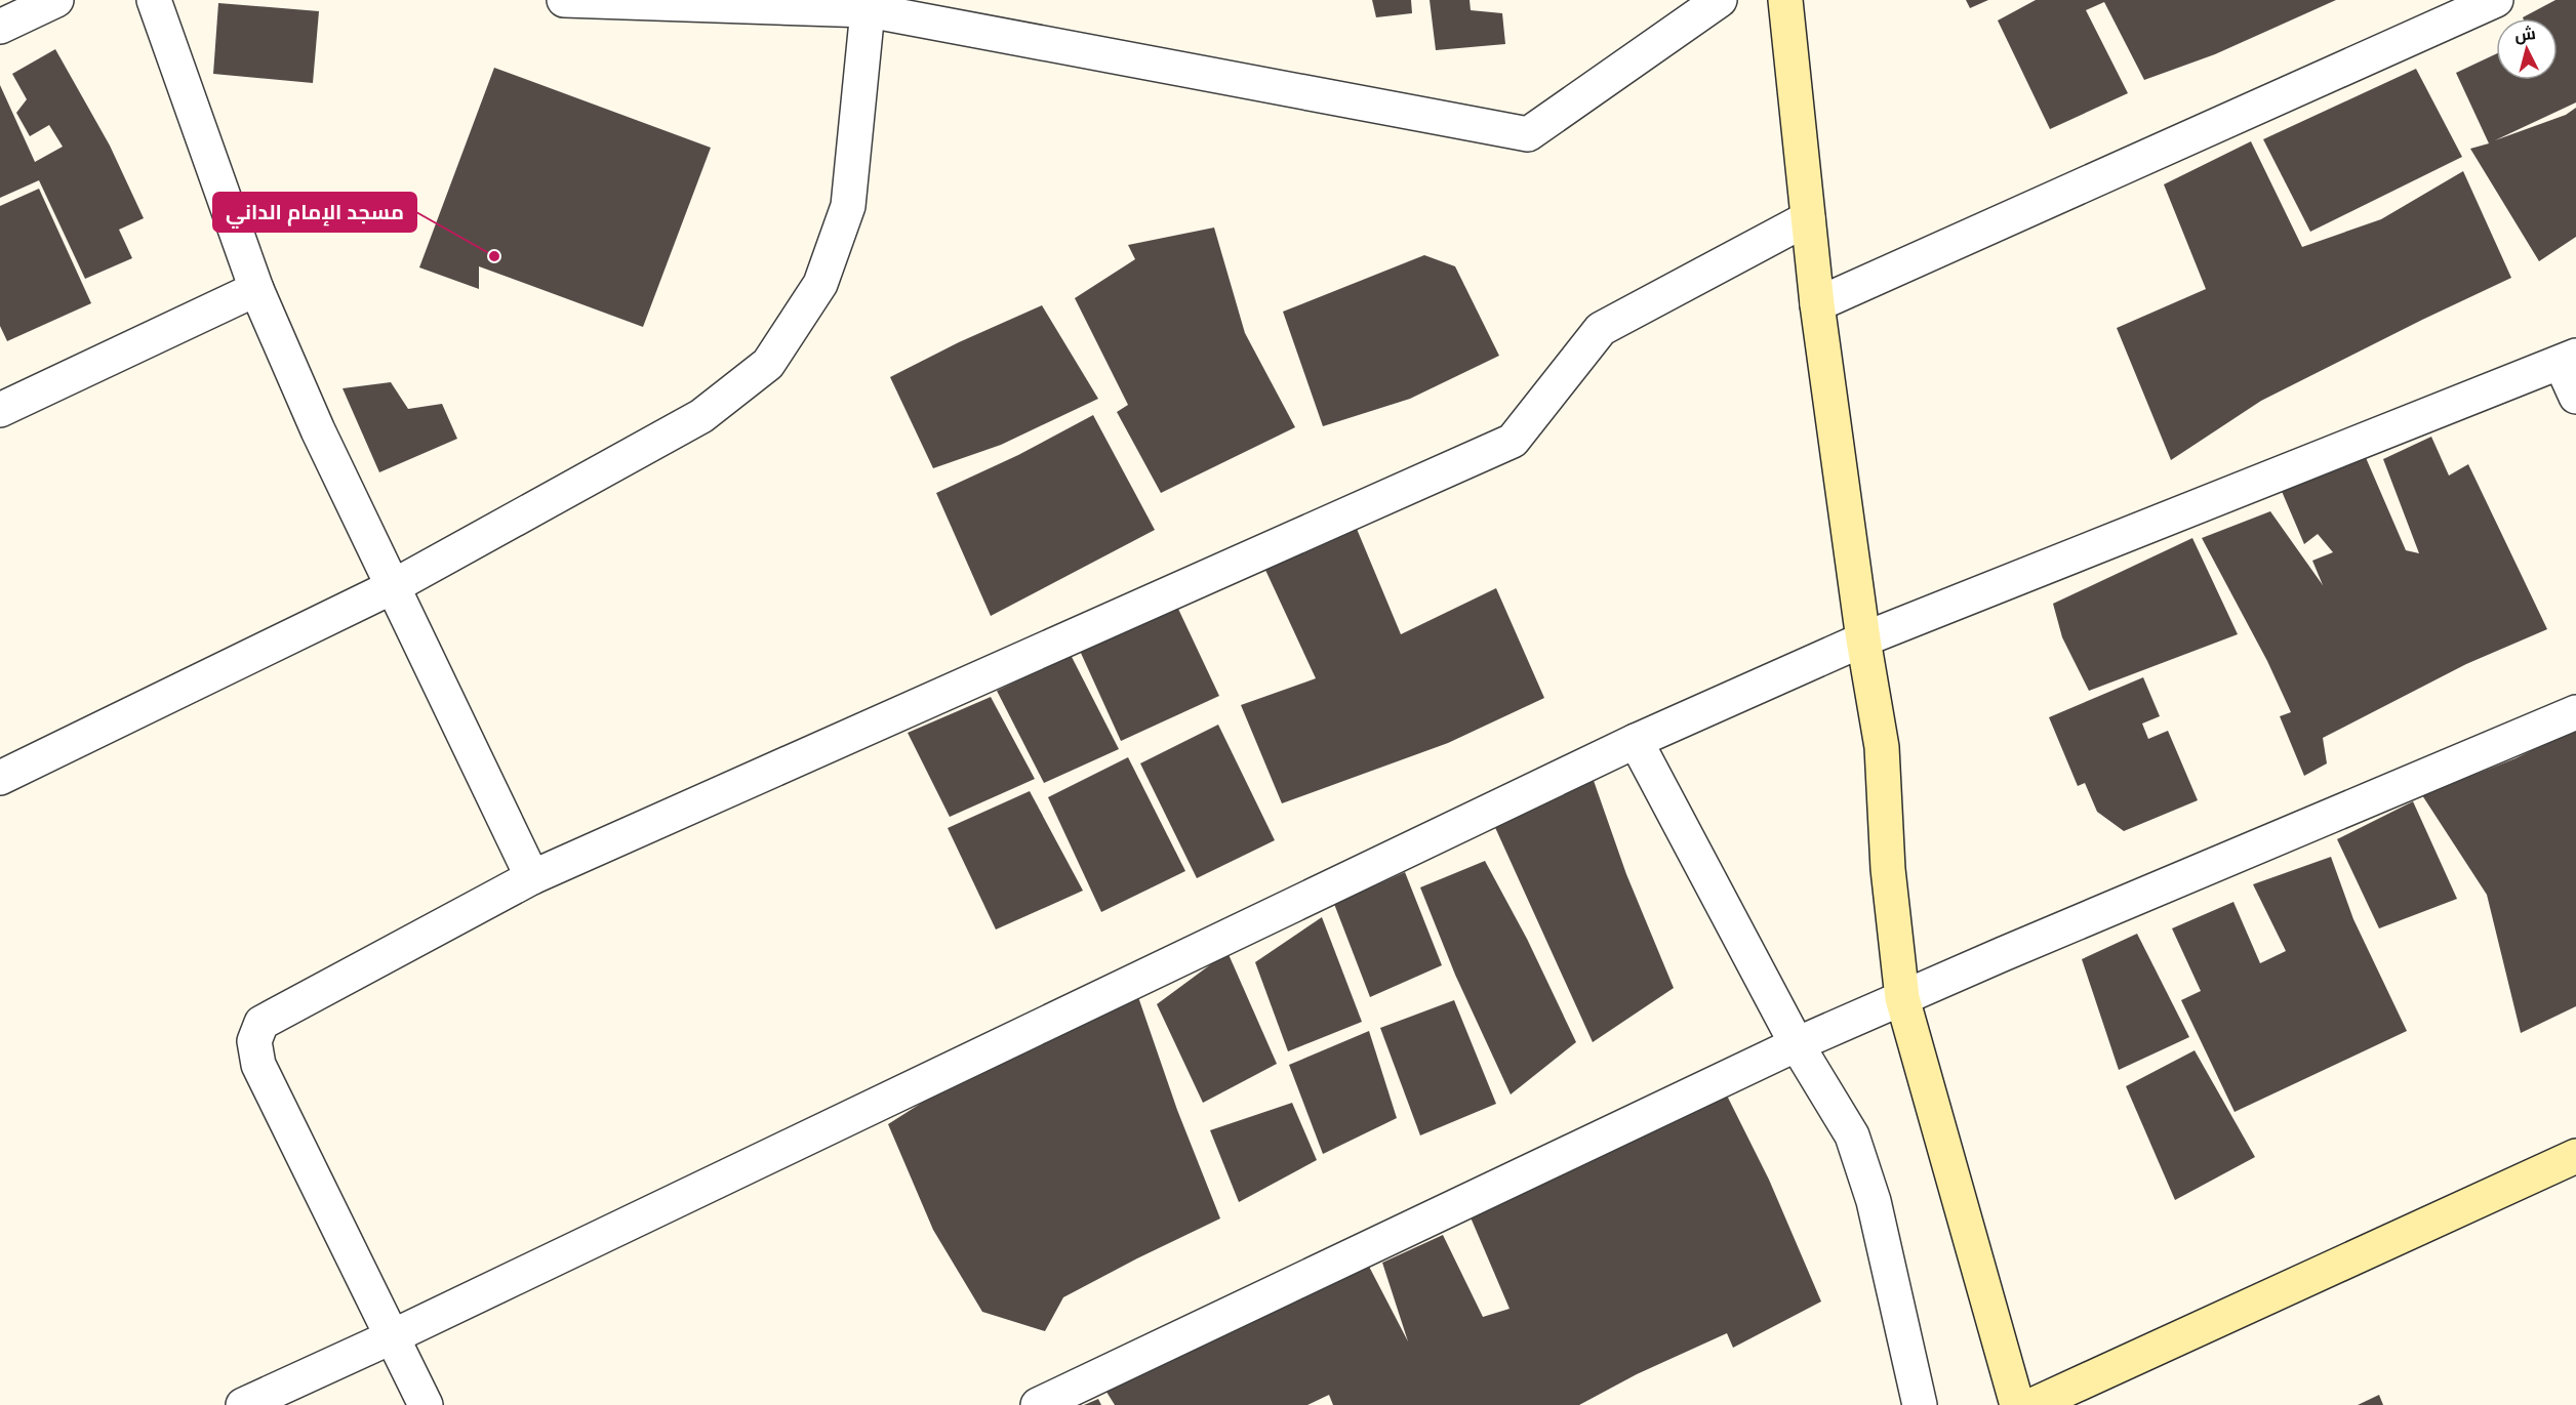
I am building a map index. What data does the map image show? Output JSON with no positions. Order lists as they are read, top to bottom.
{
  "places": ["مسجد الإمام الداني"],
  "north": "top"
}
